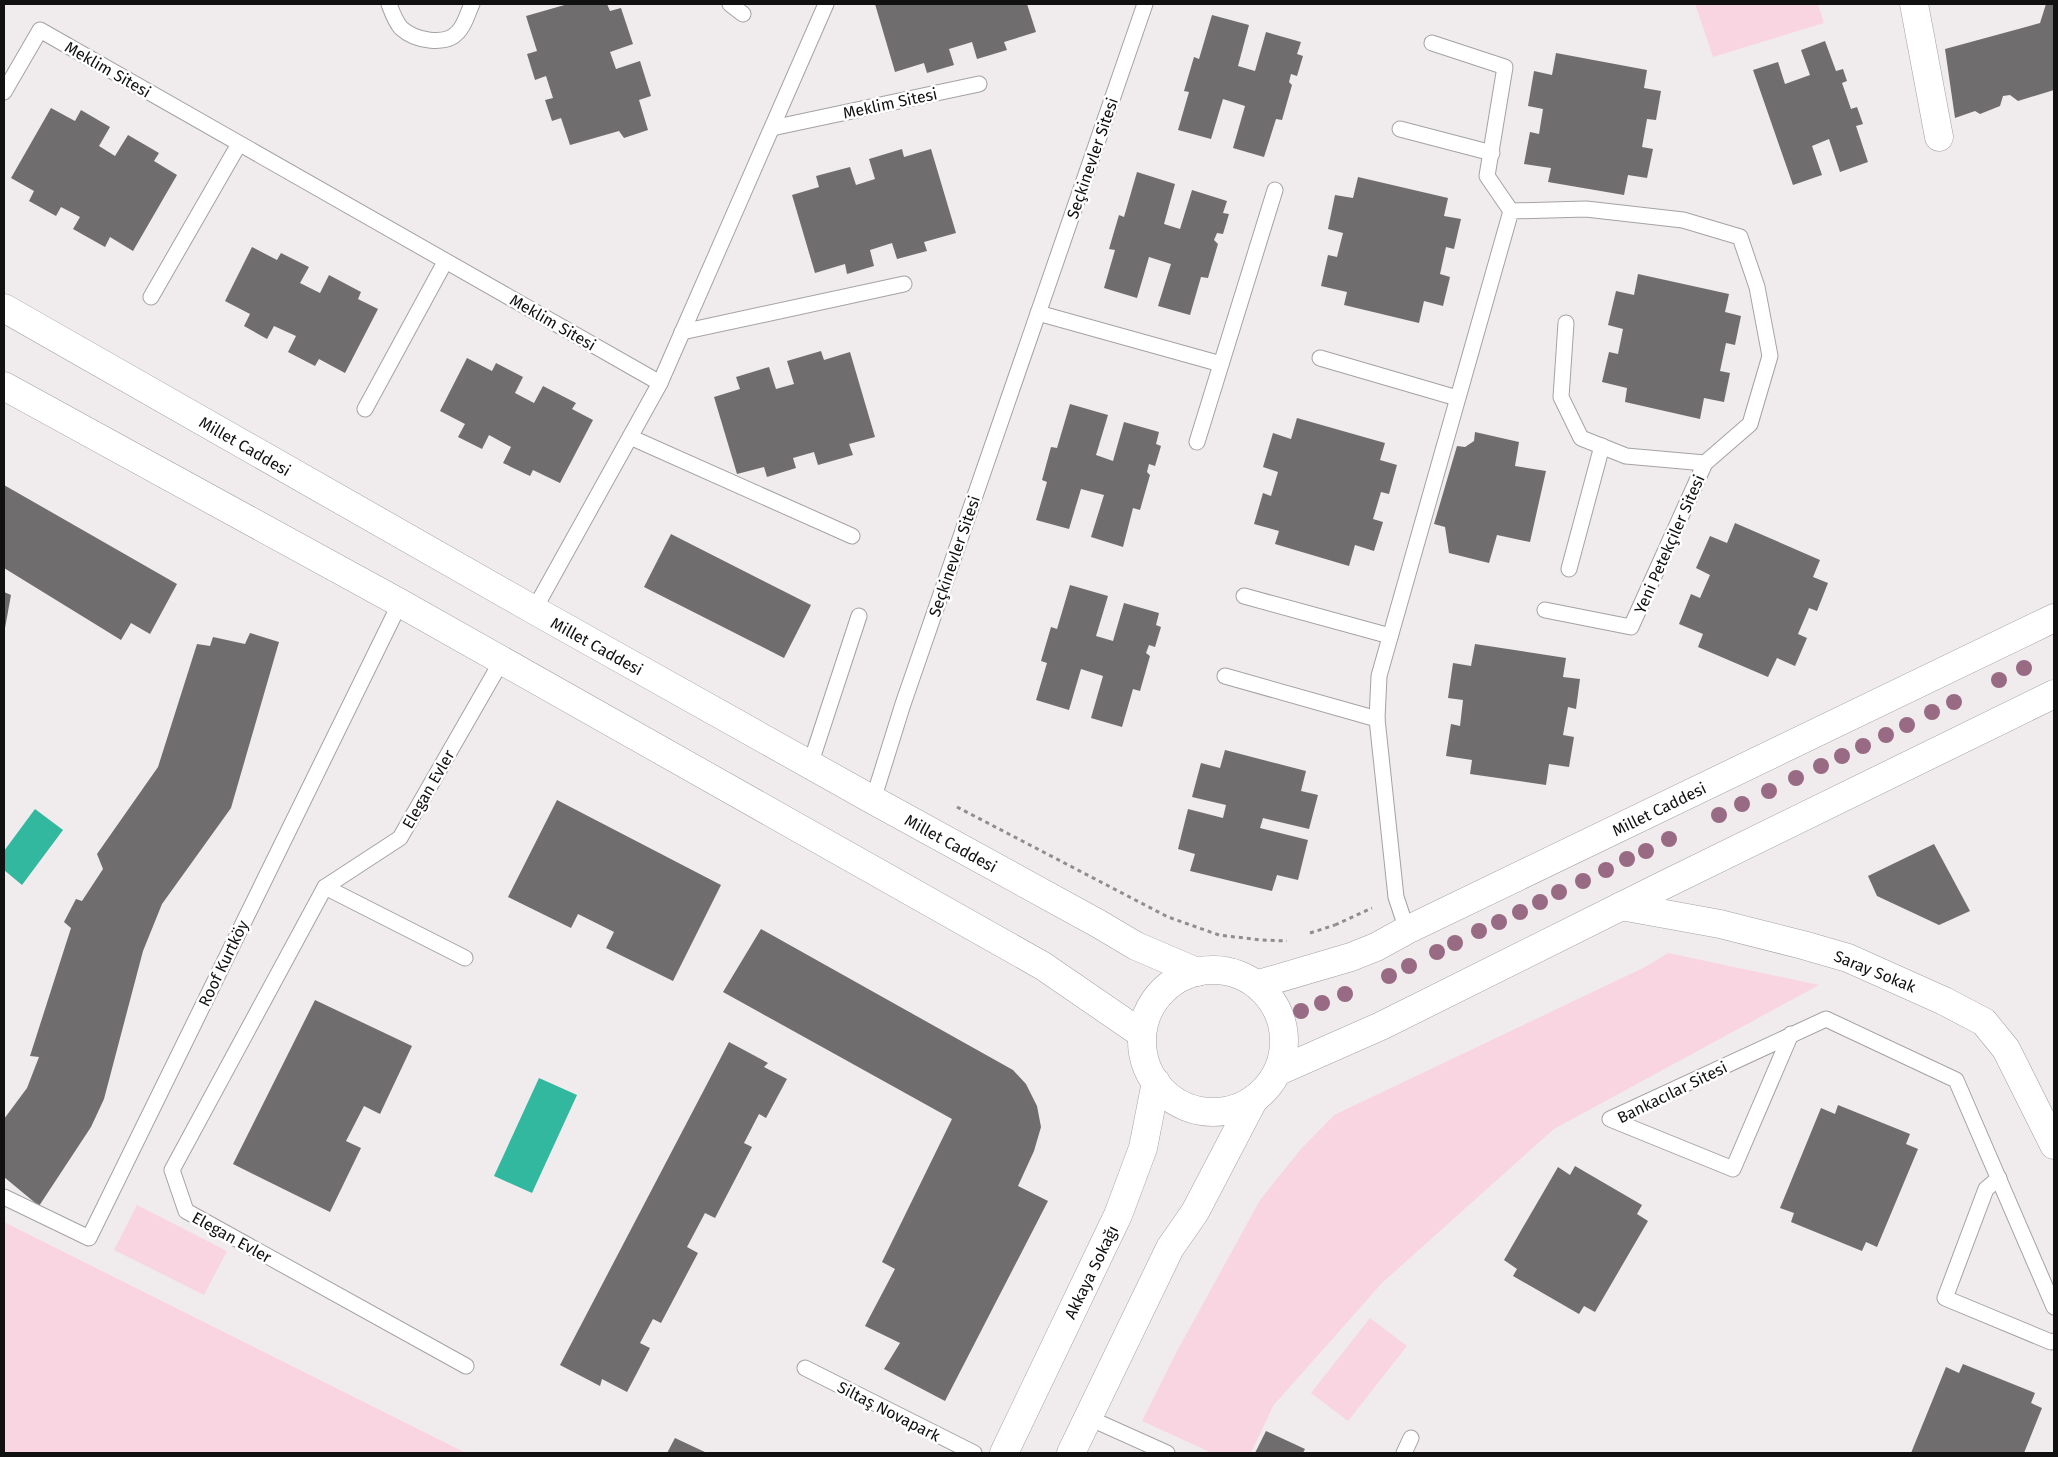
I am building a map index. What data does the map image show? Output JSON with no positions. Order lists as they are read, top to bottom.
{
  "streets": {
    "main road": ["Millet Caddesi", "Saray Sokak", "Akkaya Sokağı"],
    "lane": [
      "Meklim Sitesi",
      "Seçkinevler Sitesi",
      "Yeni Petekçiler Sitesi",
      "Elegan Evler",
      "Roof Kurtköy",
      "Bankacılar Sitesi",
      "Siltaş Novapark"
    ]
  },
  "crossings": [
    ["Seçkinevler Sitesi", "Millet Caddesi"],
    ["Millet Caddesi", "Akkaya Sokağı"]
  ]
}
